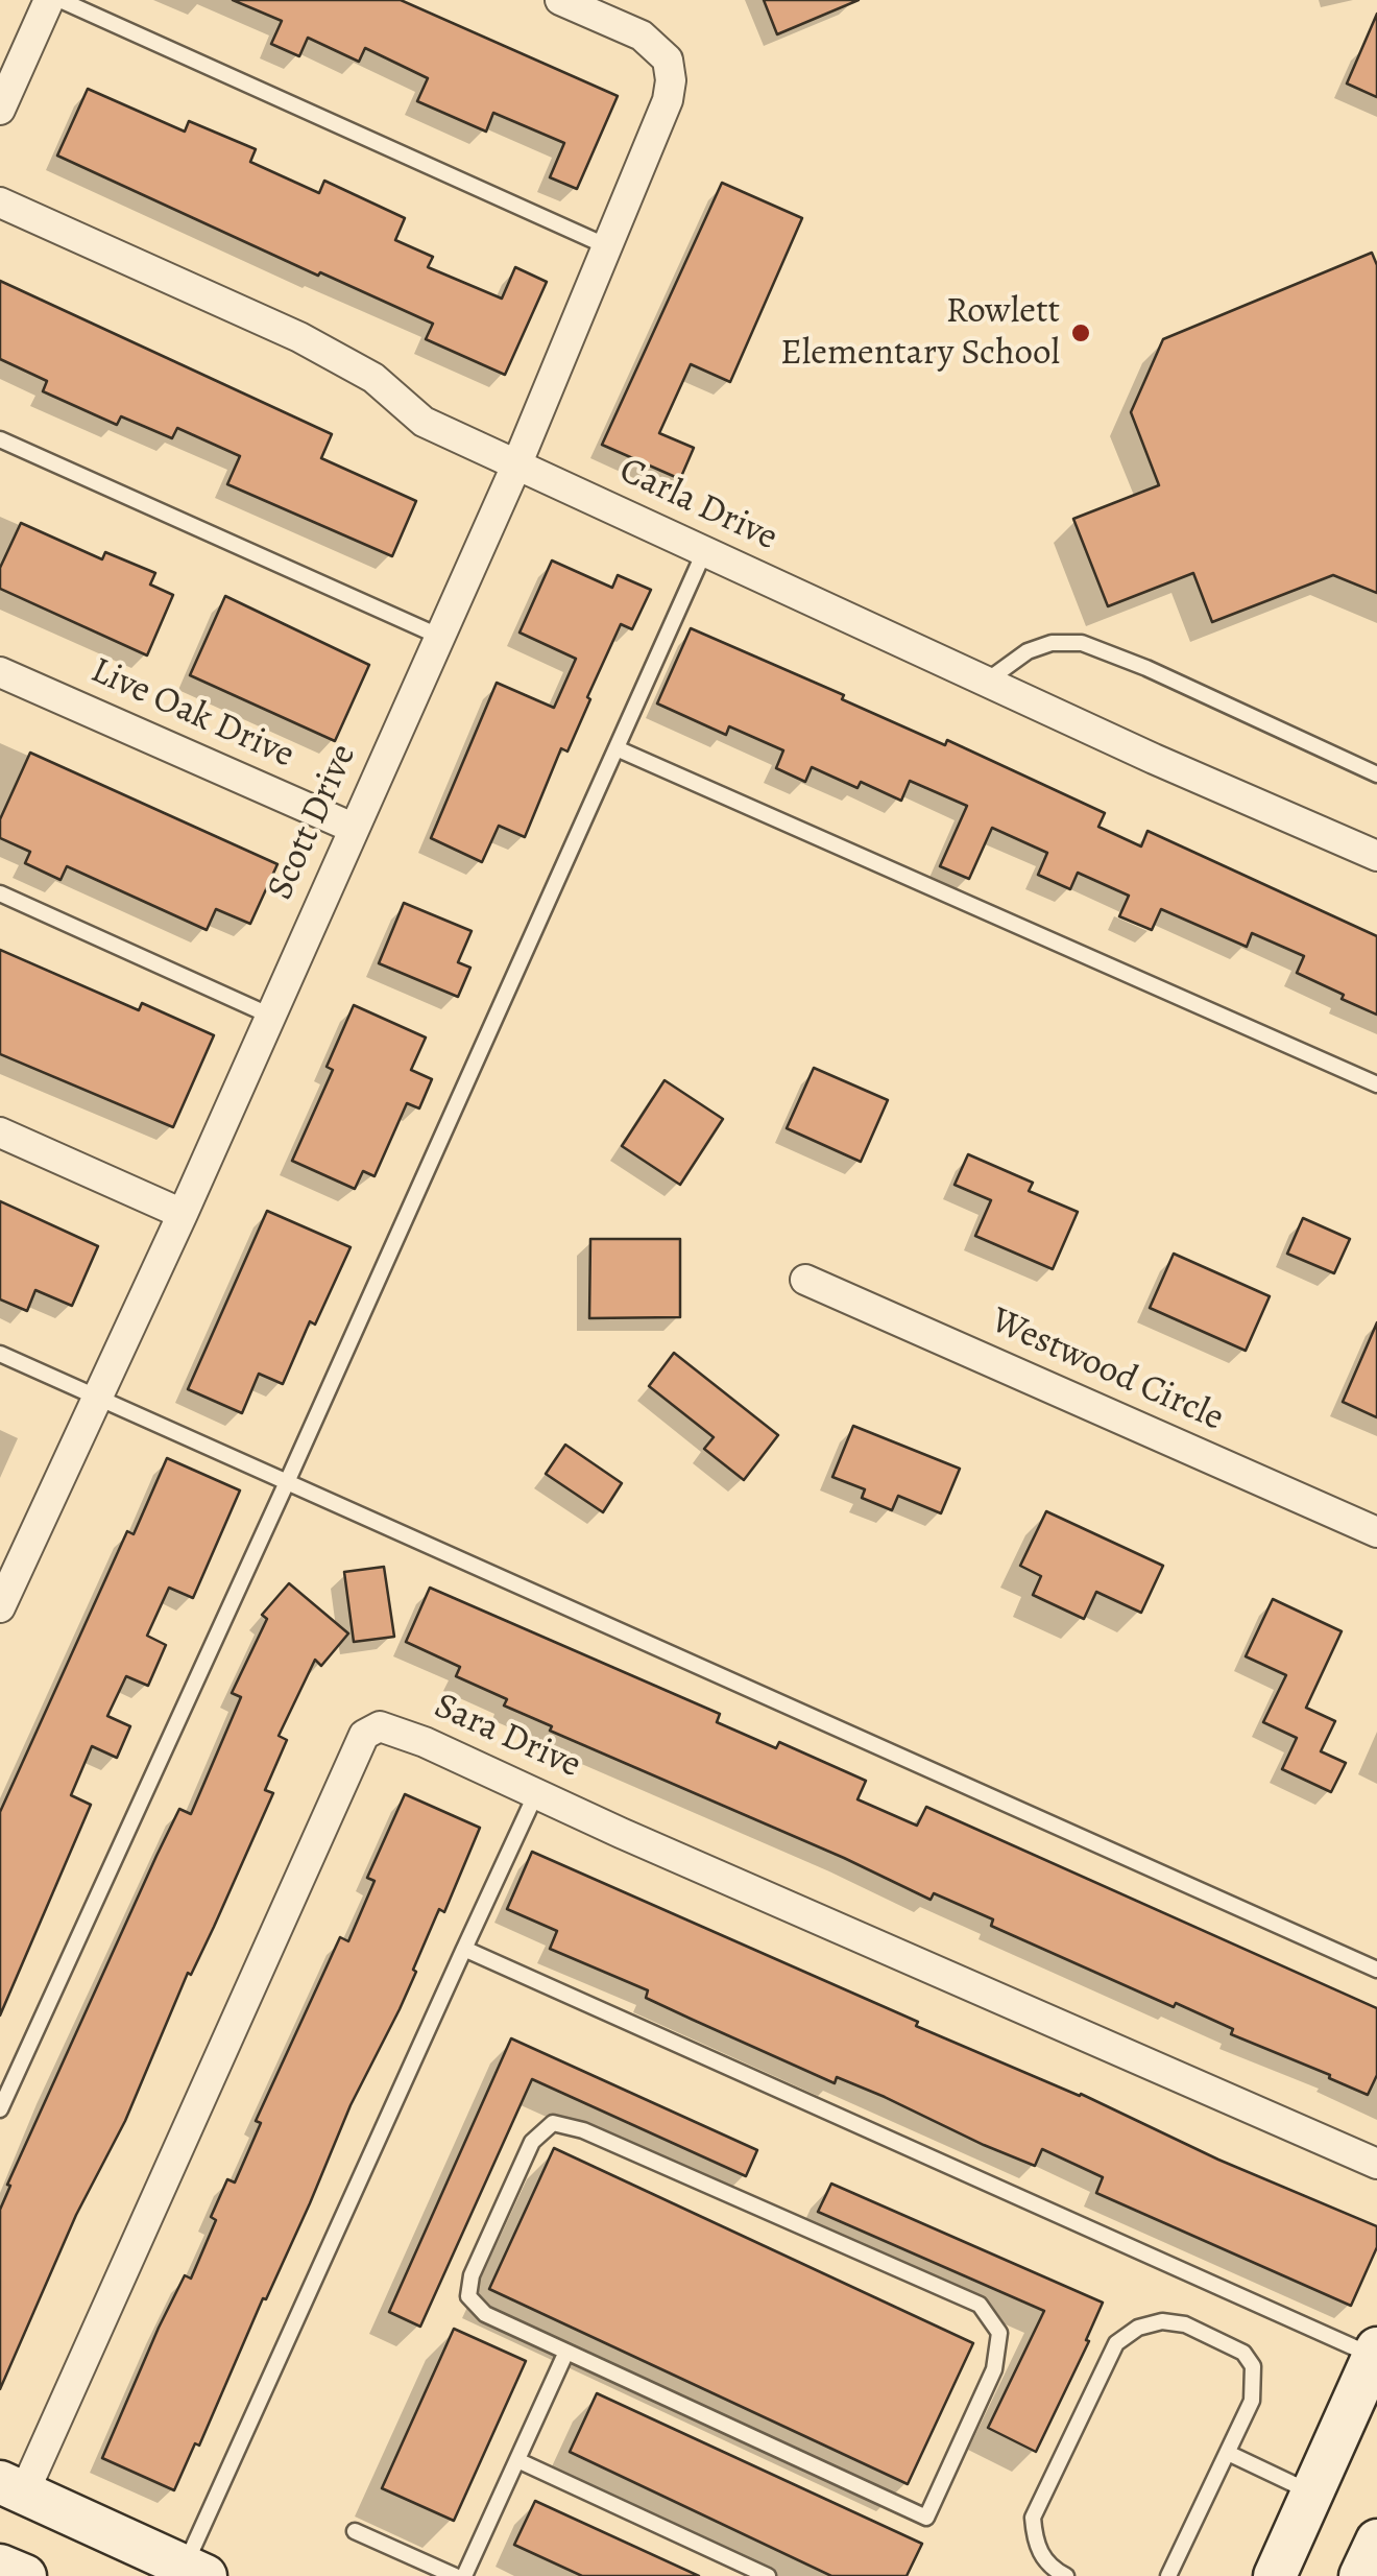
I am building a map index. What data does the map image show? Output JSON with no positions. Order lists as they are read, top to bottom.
{
  "streets": {
    "street": [
      "Carla Drive",
      "Live Oak Drive",
      "Scott Drive",
      "Westwood Circle",
      "Sara Drive"
    ]
  },
  "crossings": [
    ["Carla Drive", "Scott Drive"],
    ["Live Oak Drive", "Scott Drive"]
  ],
  "places": ["Rowlett Elementary School"]
}
